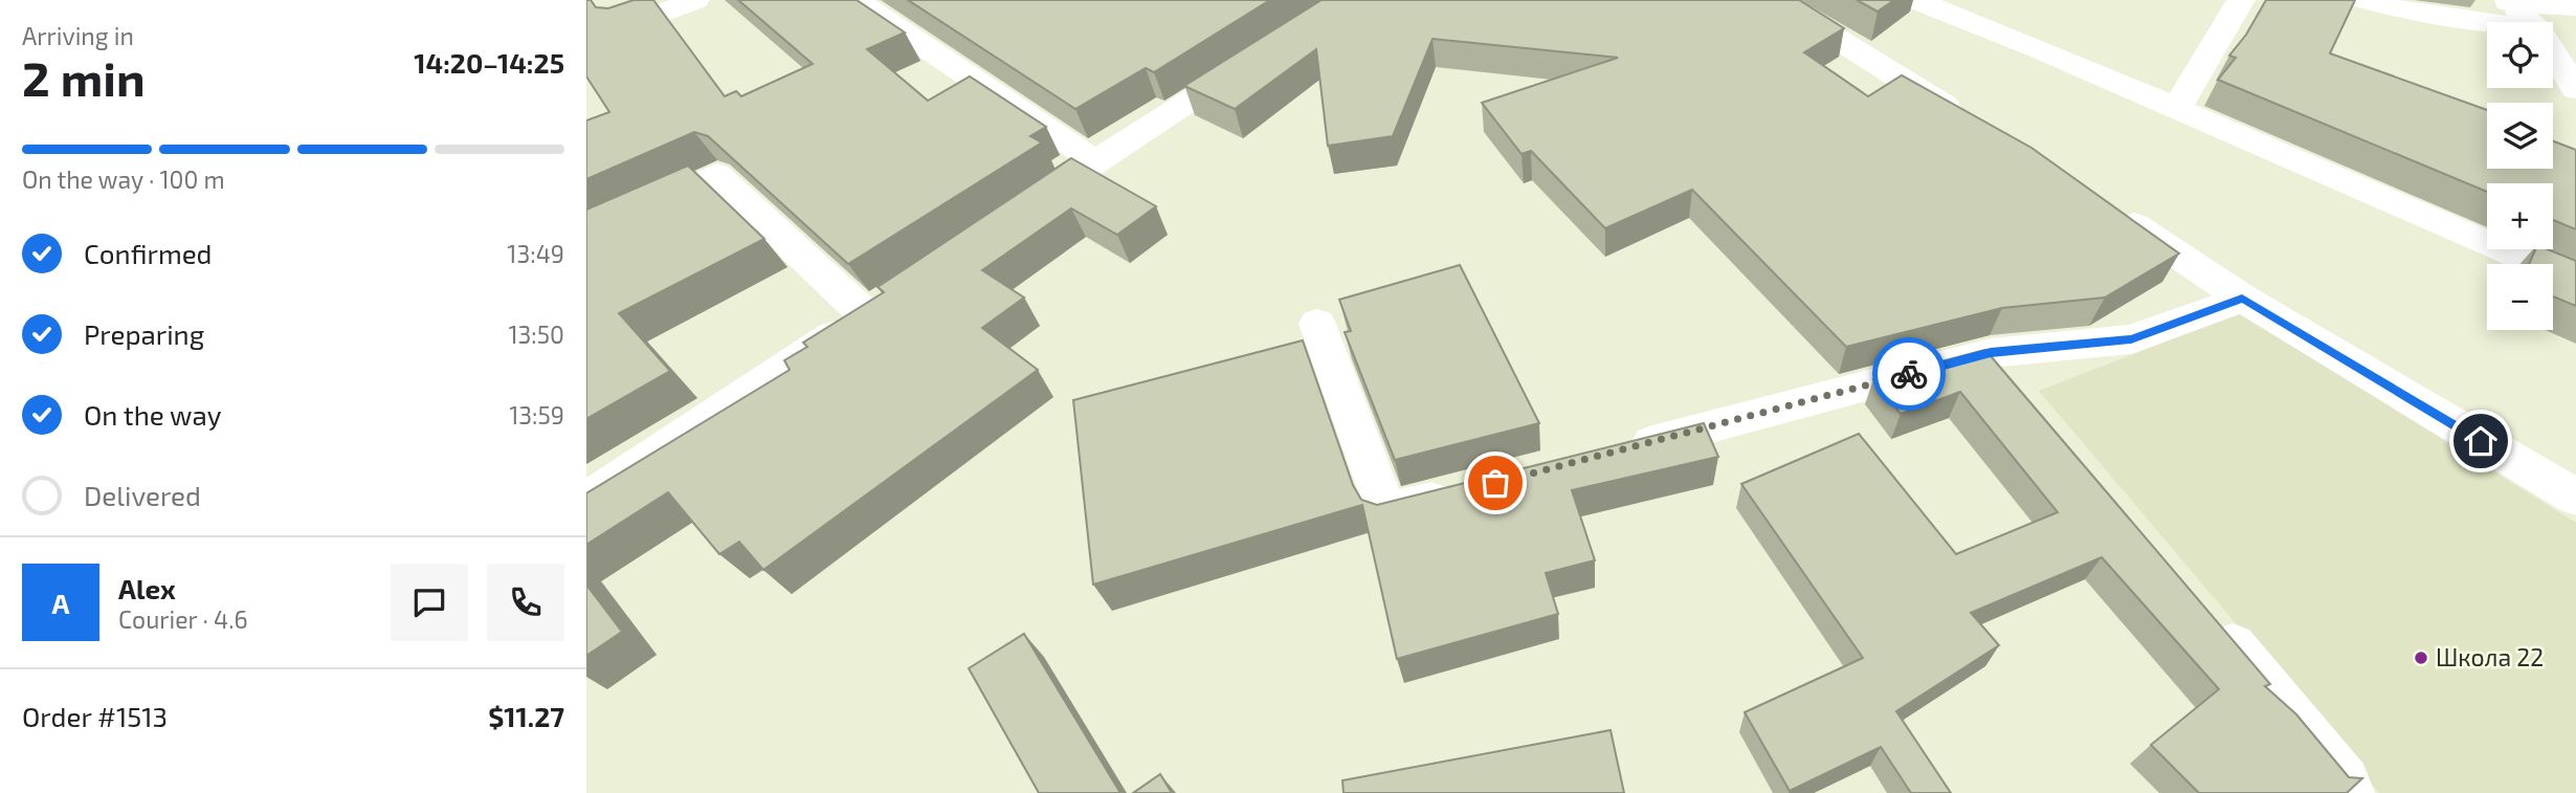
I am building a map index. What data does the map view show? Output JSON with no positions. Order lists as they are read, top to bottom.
{
  "places": ["Школа 22"],
  "page": {
    "heading": ["2 min", "Arriving in", "14:20–14:25"],
    "panel": [
      "Alex",
      "Courier · 4.6",
      "Order #1513",
      "$11.27"
    ],
    "map_buttons": ["+", "−"],
    "bar": "On the way · 100 m",
    "list": [
      ["Confirmed", "13:49"],
      ["Preparing", "13:50"],
      ["On the way", "13:59"],
      "Delivered"
    ],
    "round": "A"
  }
}
